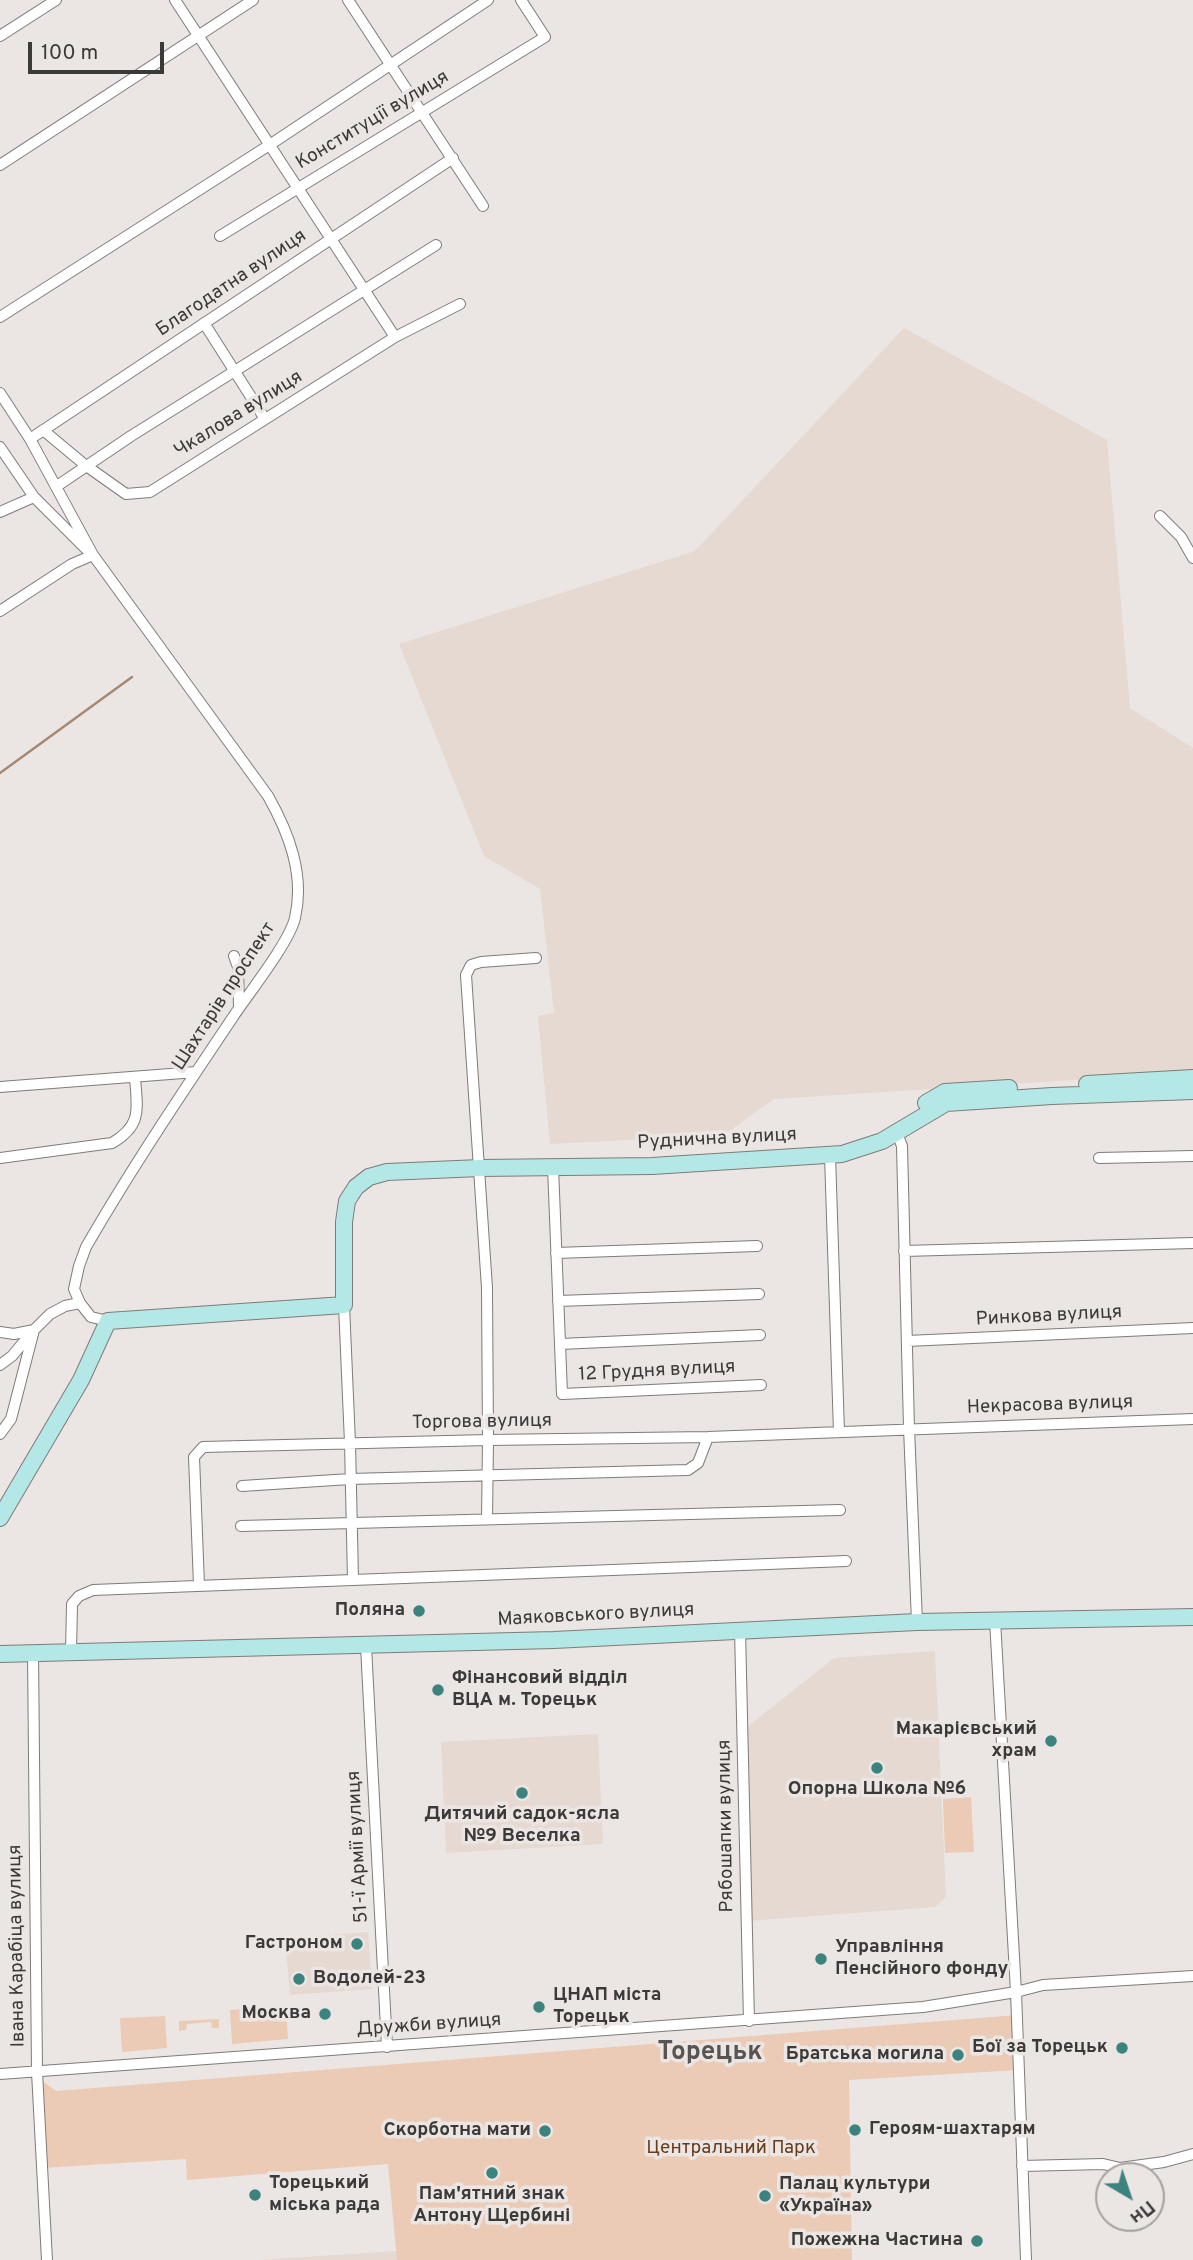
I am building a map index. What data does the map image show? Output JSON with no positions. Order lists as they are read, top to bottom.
{
  "streets": {
    "main road": ["Руднична вулиця", "Маяковського вулиця"],
    "street": [
      "Конституції вулиця",
      "Благодатна вулиця",
      "Чкалова вулиця",
      "Шахтарів проспект",
      "Ринкова вулиця",
      "12 Грудня вулиця",
      "Некрасова вулиця",
      "Торгова вулиця",
      "Рябошапки вулиця",
      "51-ї Армії вулиця",
      "Івана Карабіца вулиця",
      "Дружби вулиця"
    ]
  },
  "crossings": [
    ["Благодатна вулиця", "Чкалова вулиця"],
    ["Благодатна вулиця", "Шахтарів проспект"],
    ["Руднична вулиця", "12 Грудня вулиця"],
    ["Руднична вулиця", "Торгова вулиця"],
    ["Некрасова вулиця", "Торгова вулиця"],
    ["Маяковського вулиця", "Рябошапки вулиця"],
    ["Маяковського вулиця", "51-ї Армії вулиця"],
    ["Маяковського вулиця", "Івана Карабіца вулиця"],
    ["Рябошапки вулиця", "Дружби вулиця"],
    ["51-ї Армії вулиця", "Дружби вулиця"],
    ["Івана Карабіца вулиця", "Дружби вулиця"]
  ],
  "districts": ["Торецьк"],
  "parks": ["Центральний Парк"],
  "places": [
    "Поляна",
    "Фінансовий відділ ВЦА м. Торецьк",
    "Макарієвський храм",
    "Опорна Школа №6",
    "Дитячий садок-ясла №9 Веселка",
    "Гастроном",
    "Управління Пенсійного фонду",
    "Водолей-23",
    "ЦНАП міста Торецьк",
    "Москва",
    "Бої за Торецьк",
    "Братська мoгила",
    "Героям-шахтарям",
    "Скорботна мати",
    "Пам'ятний знак Антону Щербині",
    "Торецький міська рада",
    "Палац культури «Україна»",
    "Пожежна Частина"
  ],
  "scale_bar": "100 m",
  "north": "bottom right"
}
